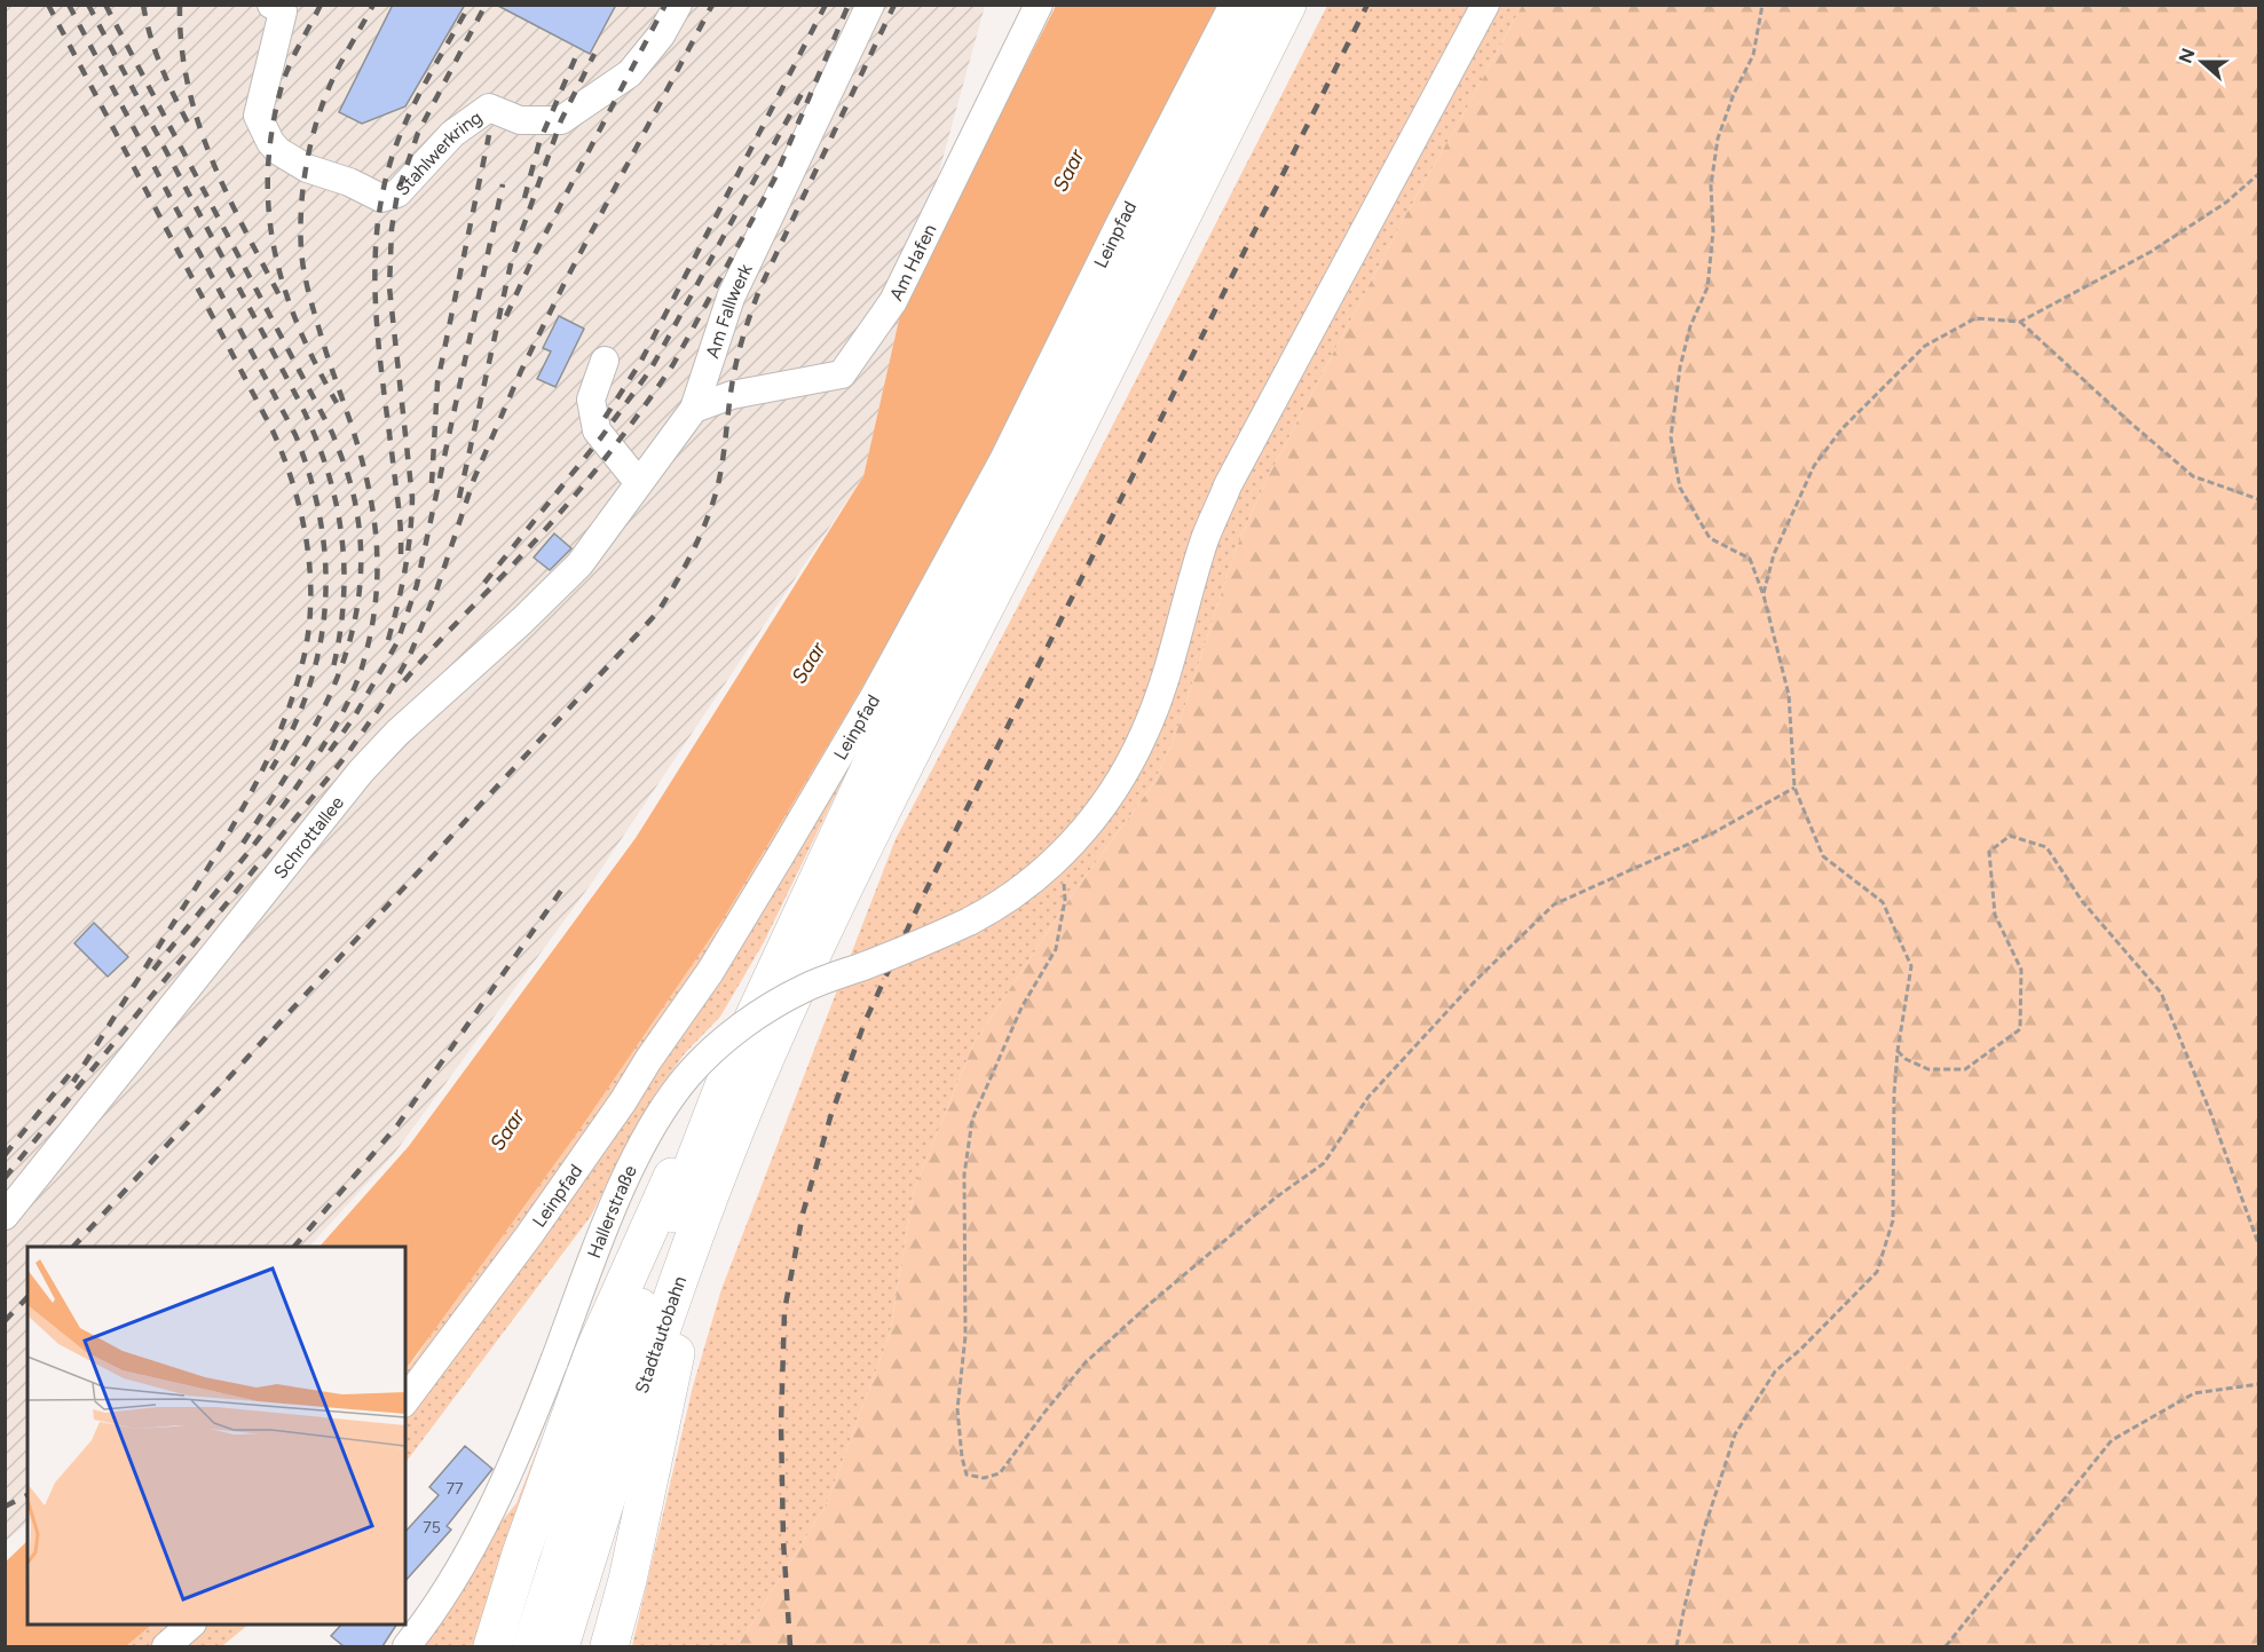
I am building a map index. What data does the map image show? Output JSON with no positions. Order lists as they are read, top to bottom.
{
  "streets": {
    "highway": ["Stadtautobahn"],
    "street": [
      "Stahlwerkring",
      "Leinpfad",
      "Am Hafen",
      "Am Fallwerk",
      "Schrottallee",
      "Hallerstraße"
    ]
  },
  "crossings": [
    ["Am Hafen", "Am Fallwerk"],
    ["Am Fallwerk", "Schrottallee"]
  ],
  "water": ["Saar"],
  "house_numbers": ["77", "75"],
  "north": "left"
}
